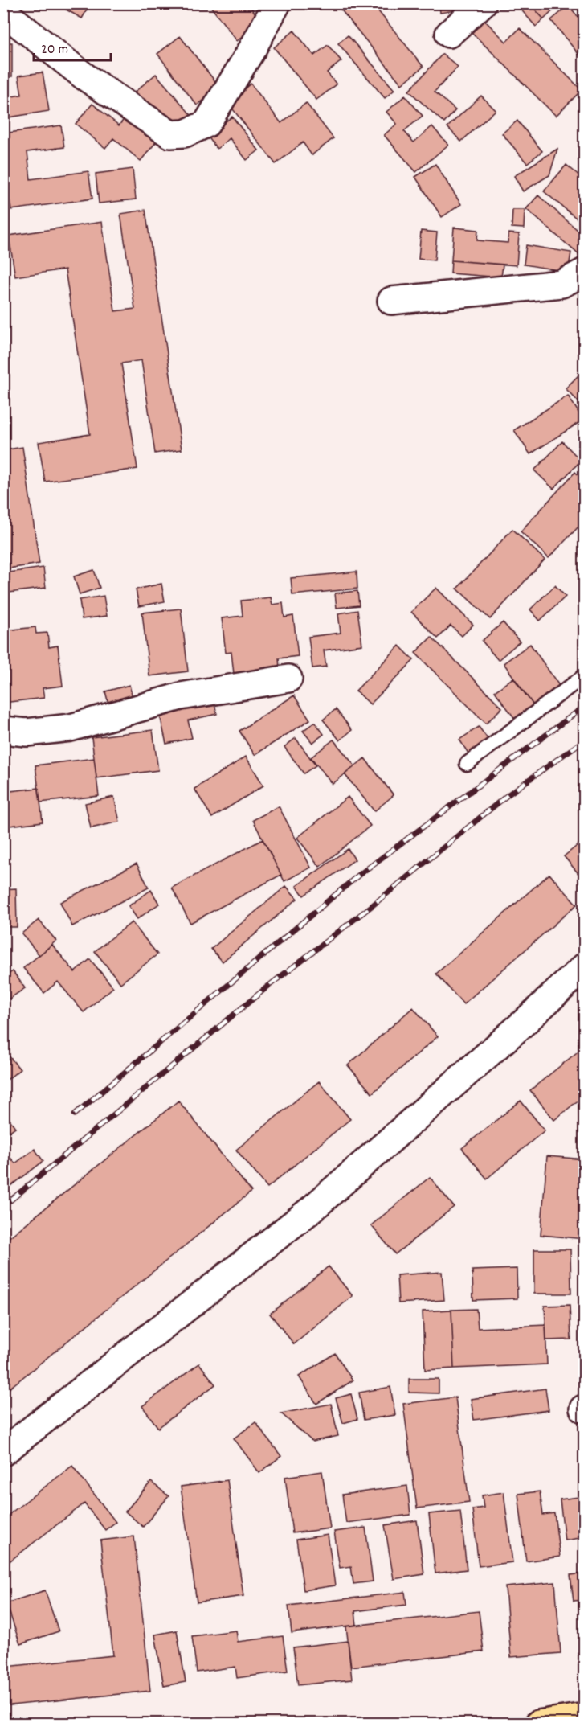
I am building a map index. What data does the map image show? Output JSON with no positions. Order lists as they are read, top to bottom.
{
  "scale_bar": "20 m"
}
